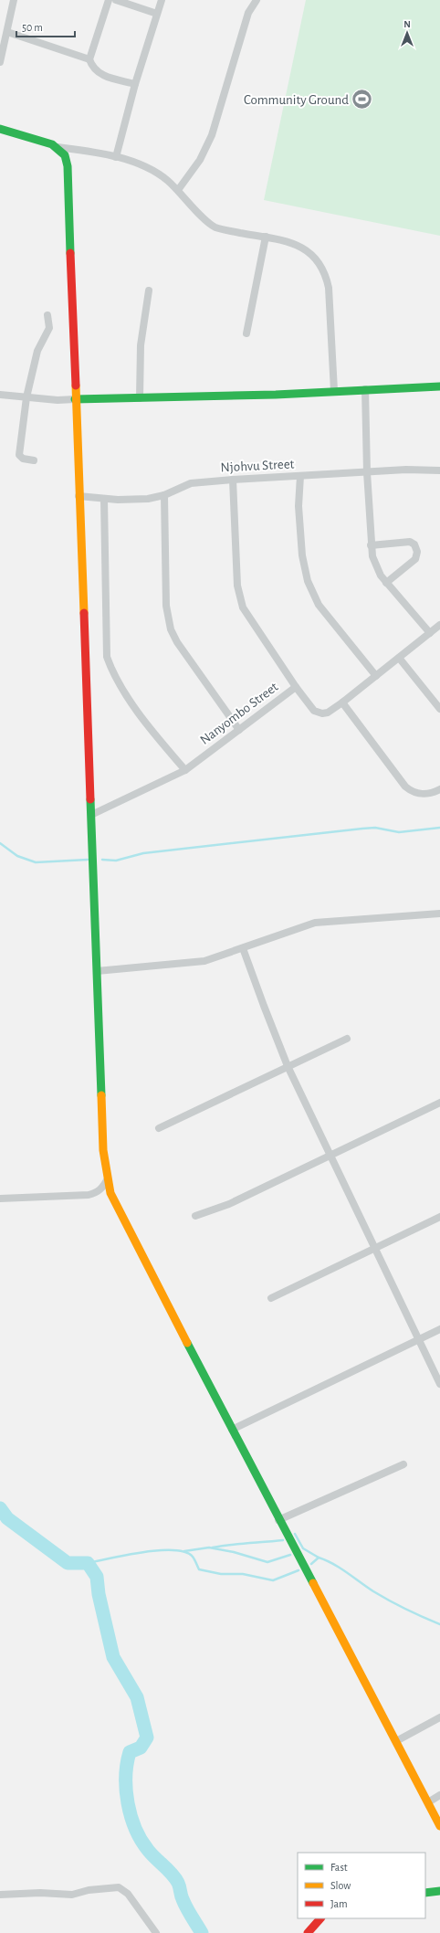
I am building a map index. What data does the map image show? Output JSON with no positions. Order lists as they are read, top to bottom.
{
  "streets": {
    "street": ["Njohvu Street", "Nanyombo Street"]
  },
  "places": {
    "sports": ["Community Ground"]
  },
  "legend": ["Fast", "Slow", "Jam"],
  "scale_bar": "50 m",
  "north": "top"
}
